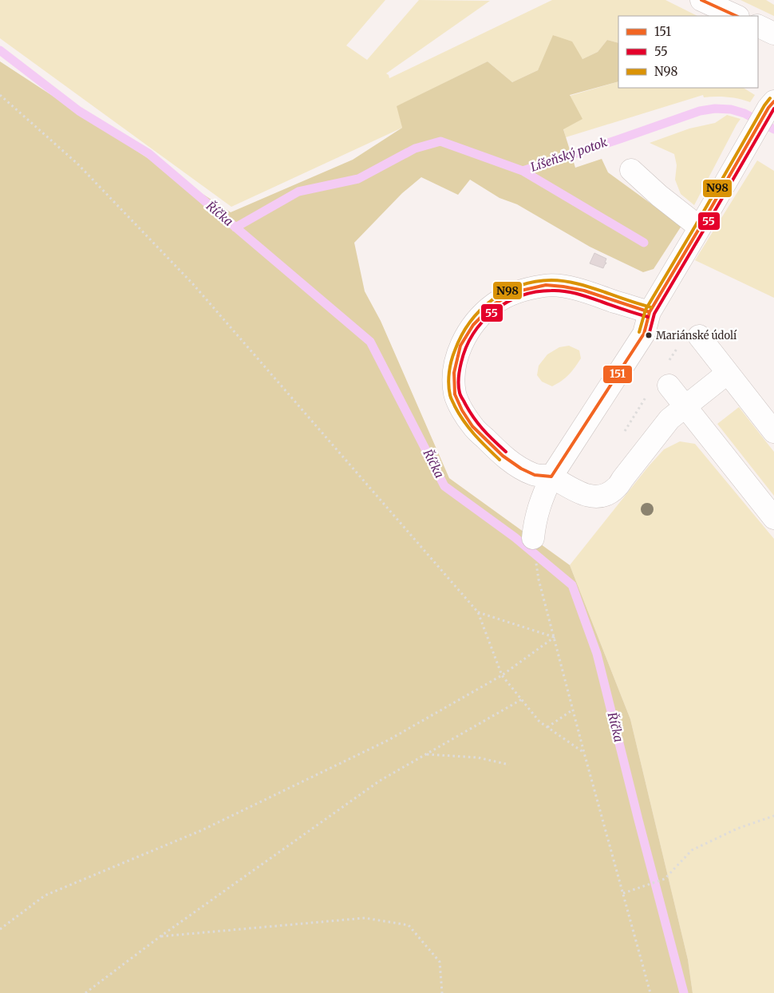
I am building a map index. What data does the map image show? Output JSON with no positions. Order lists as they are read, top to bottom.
{
  "water": ["Líšeňský potok", "Říčka"],
  "places": ["Mariánské údolí"],
  "lines": ["transit line 151", "transit line N98", "transit line 55"],
  "legend": ["151", "55", "N98"]
}
